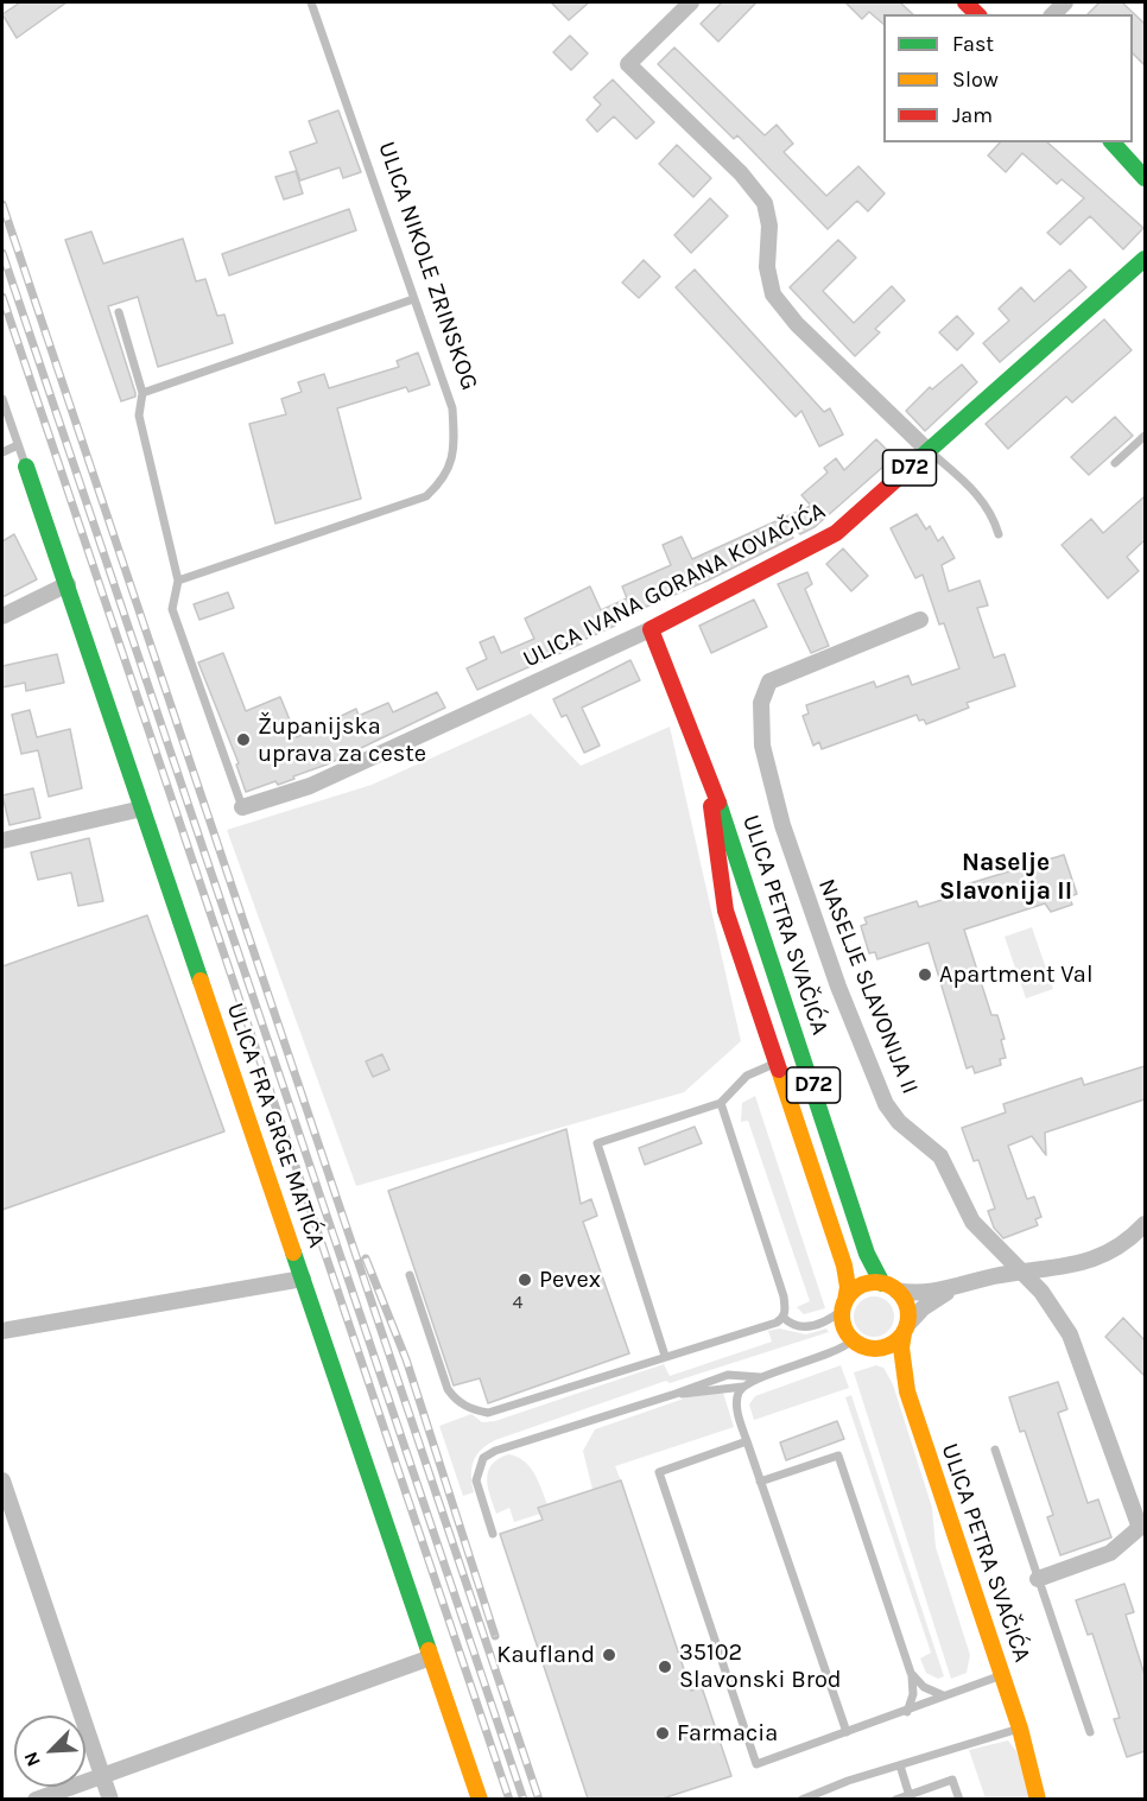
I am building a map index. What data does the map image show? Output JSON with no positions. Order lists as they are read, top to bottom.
{
  "streets": {
    "main road": [
      "D72",
      "ULICA IVANA GORANA KOVAČIĆA",
      "ULICA PETRA SVAČIĆA",
      "ULICA FRA GRGE MATIĆA"
    ],
    "street": ["NASELJE SLAVONIJA II"],
    "lane": ["ULICA NIKOLE ZRINSKOG"]
  },
  "crossings": [
    ["D72", "ULICA PETRA SVAČIĆA"],
    ["ULICA IVANA GORANA KOVAČIĆA", "ULICA PETRA SVAČIĆA"]
  ],
  "districts": ["Naselje Slavonija II"],
  "places": [
    "Županijska uprava za ceste",
    "Apartment Val",
    "Pevex",
    "Kaufland",
    "35102 Slavonski Brod",
    "Farmacia"
  ],
  "house_numbers": ["4"],
  "legend": ["Fast", "Slow", "Jam"],
  "north": "bottom left"
}
